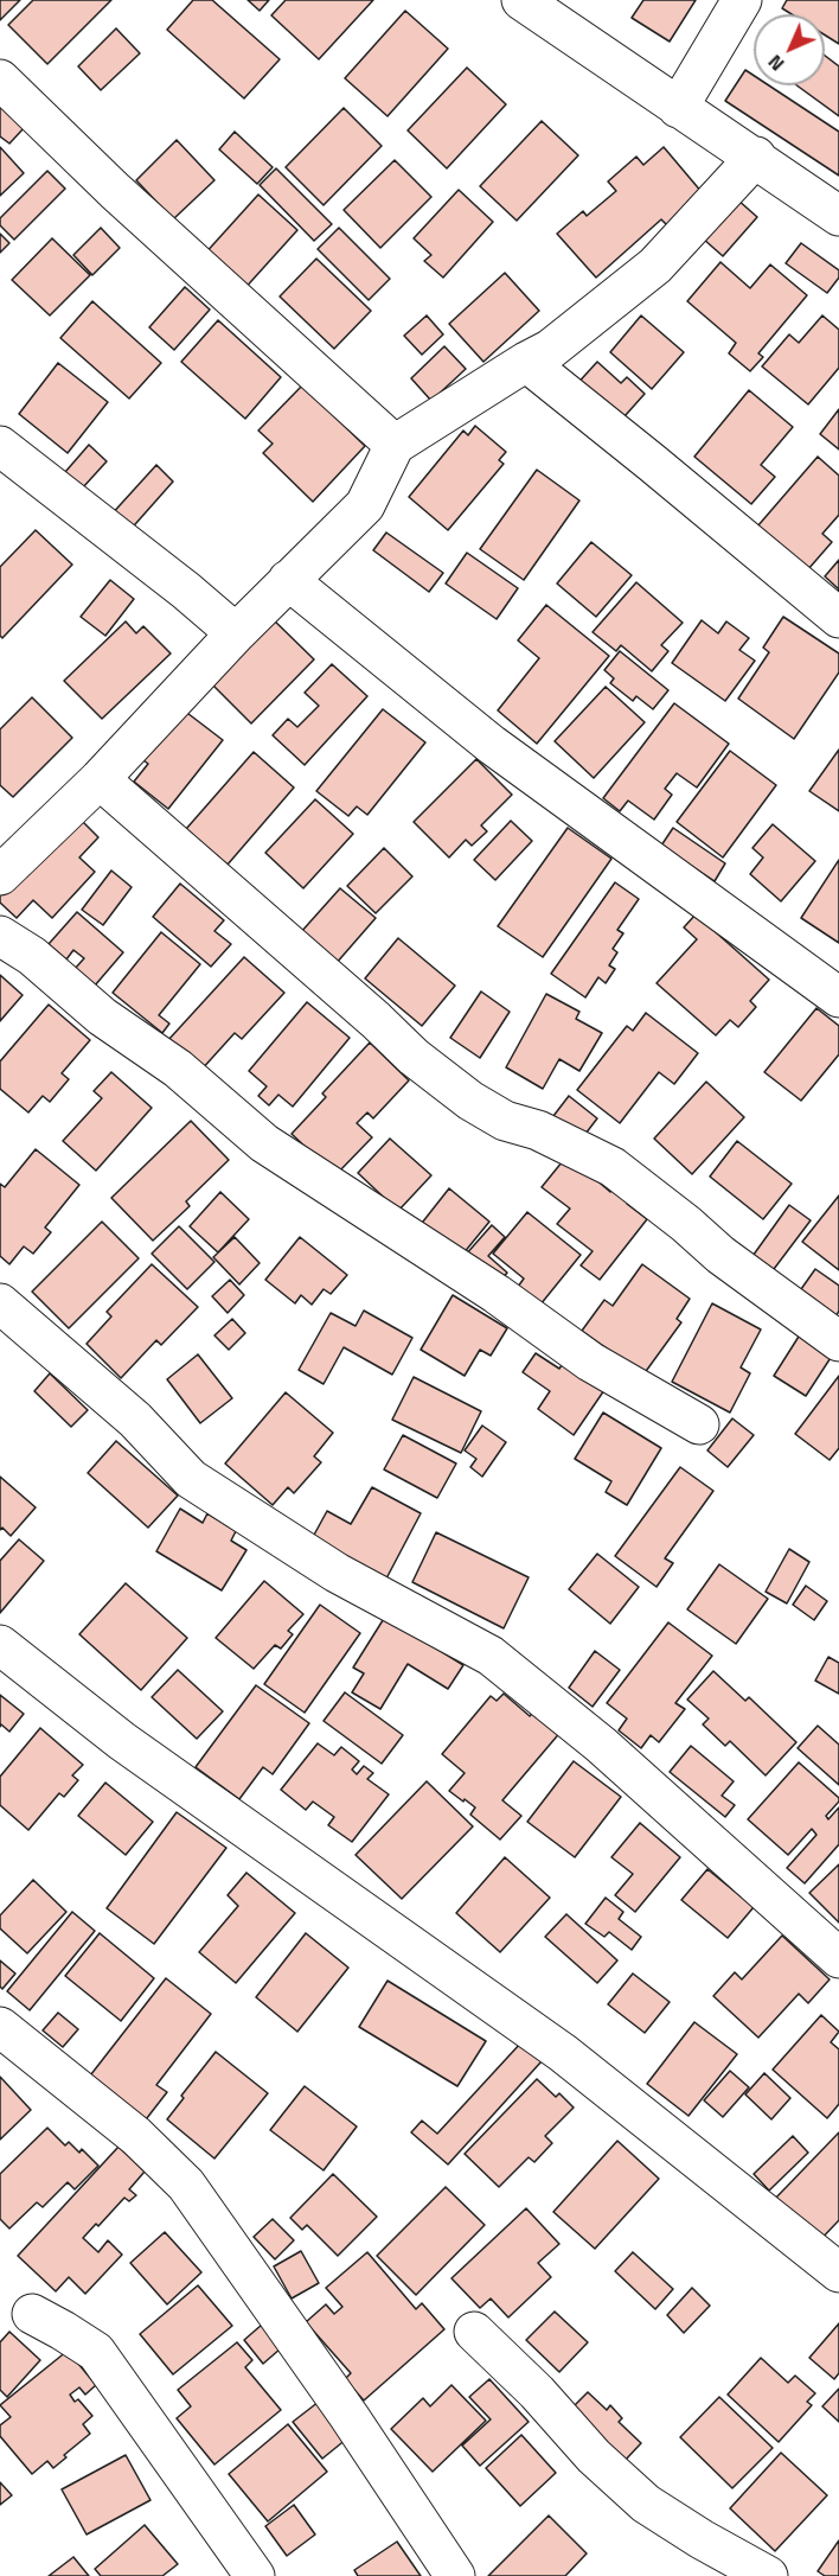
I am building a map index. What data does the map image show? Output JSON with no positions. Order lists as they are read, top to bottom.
{
  "north": "bottom left"
}
